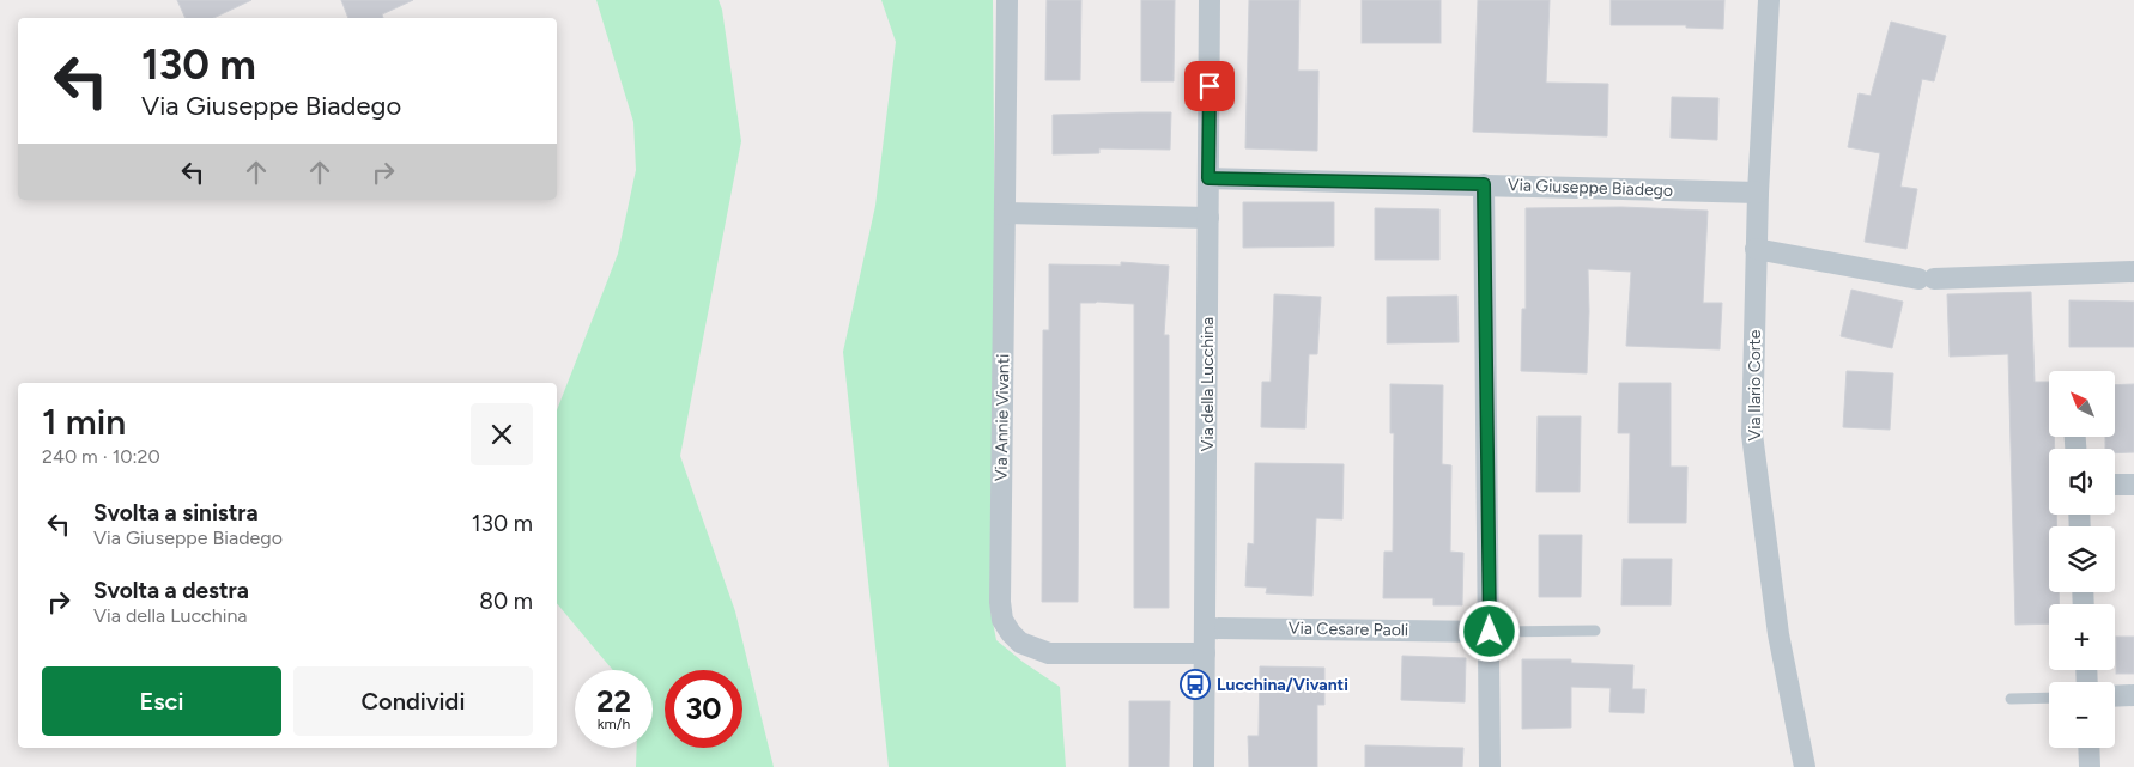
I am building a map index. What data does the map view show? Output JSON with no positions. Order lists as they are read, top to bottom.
{
  "streets": {
    "street": [
      "Via Giuseppe Biadego",
      "Via della Lucchina",
      "Via Ilario Corte",
      "Via Annie Vivanti",
      "Via Cesare Paoli"
    ]
  },
  "crossings": [
    ["Via Giuseppe Biadego", "Via della Lucchina"],
    ["Via Giuseppe Biadego", "Via Ilario Corte"],
    ["Via della Lucchina", "Via Annie Vivanti"],
    ["Via della Lucchina", "Via Cesare Paoli"]
  ],
  "places": {
    "bus stop": ["Lucchina/Vivanti"]
  },
  "north": "top left",
  "page": {
    "turn": ["130 m", "Via Giuseppe Biadego"],
    "map_buttons": ["+", "−"],
    "heading": ["1 min", "240 m · 10:20"],
    "list": [
      {
        "name": "Svolta a sinistra",
        "note": "Via Giuseppe Biadego",
        "value": "130 m"
      },
      {
        "name": "Svolta a destra",
        "note": "Via della Lucchina",
        "value": "80 m"
      }
    ],
    "buttons": ["Esci", "Condividi"],
    "speed": "22 km/h",
    "limit": "30"
  }
}
